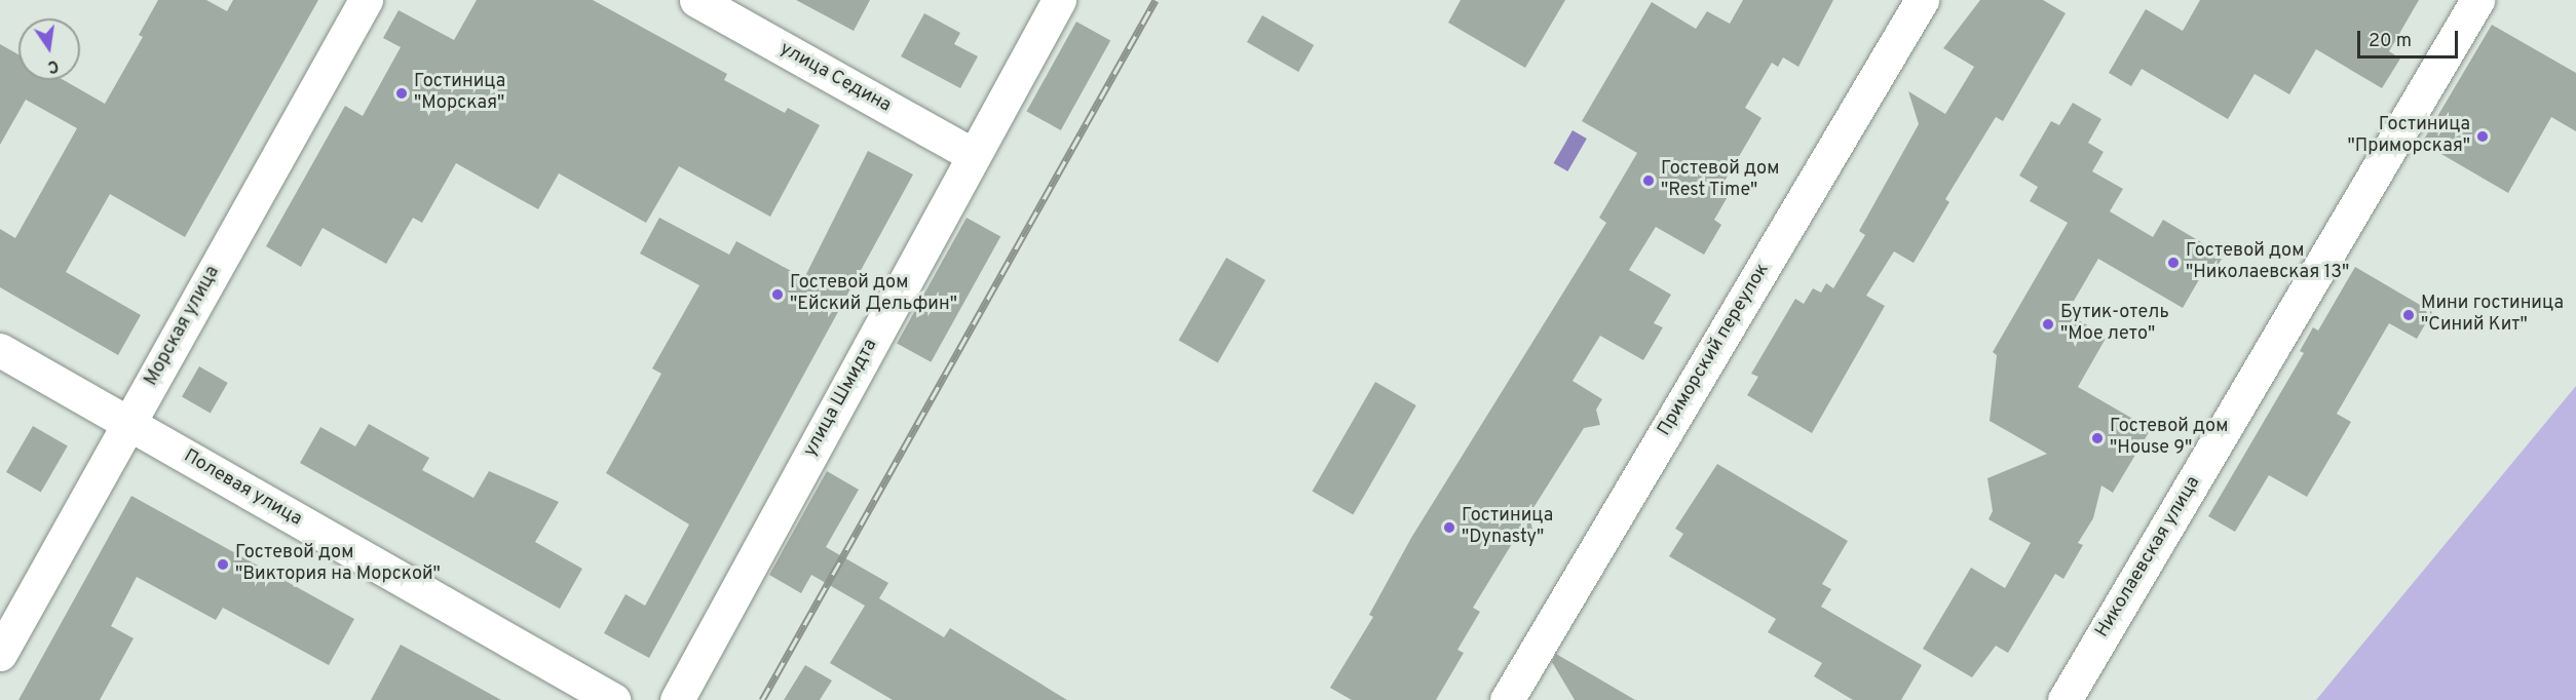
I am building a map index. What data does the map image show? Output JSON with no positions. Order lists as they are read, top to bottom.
{
  "streets": {
    "street": [
      "улица Седина",
      "Морская улица",
      "Приморский переулок",
      "улица Шмидта",
      "Полевая улица",
      "Николаевская улица"
    ]
  },
  "crossings": [
    ["улица Седина", "улица Шмидта"],
    ["Морская улица", "Полевая улица"]
  ],
  "places": [
    "Гостиница \"Морская\"",
    "Гостиница \"Приморская\"",
    "Гостевой дом \"Rest Time\"",
    "Гостевой дом \"Николаевская 13\"",
    "Гостевой дом \"Ейский Дельфин\"",
    "Мини гостиница \"Синий Кит\"",
    "Бутик-отель \"Мое лето\"",
    "Гостевой дом \"House 9\"",
    "Гостиница \"Dynasty\"",
    "Гостевой дом \"Виктория на Морской\""
  ],
  "scale_bar": "20 m",
  "north": "bottom"
}
